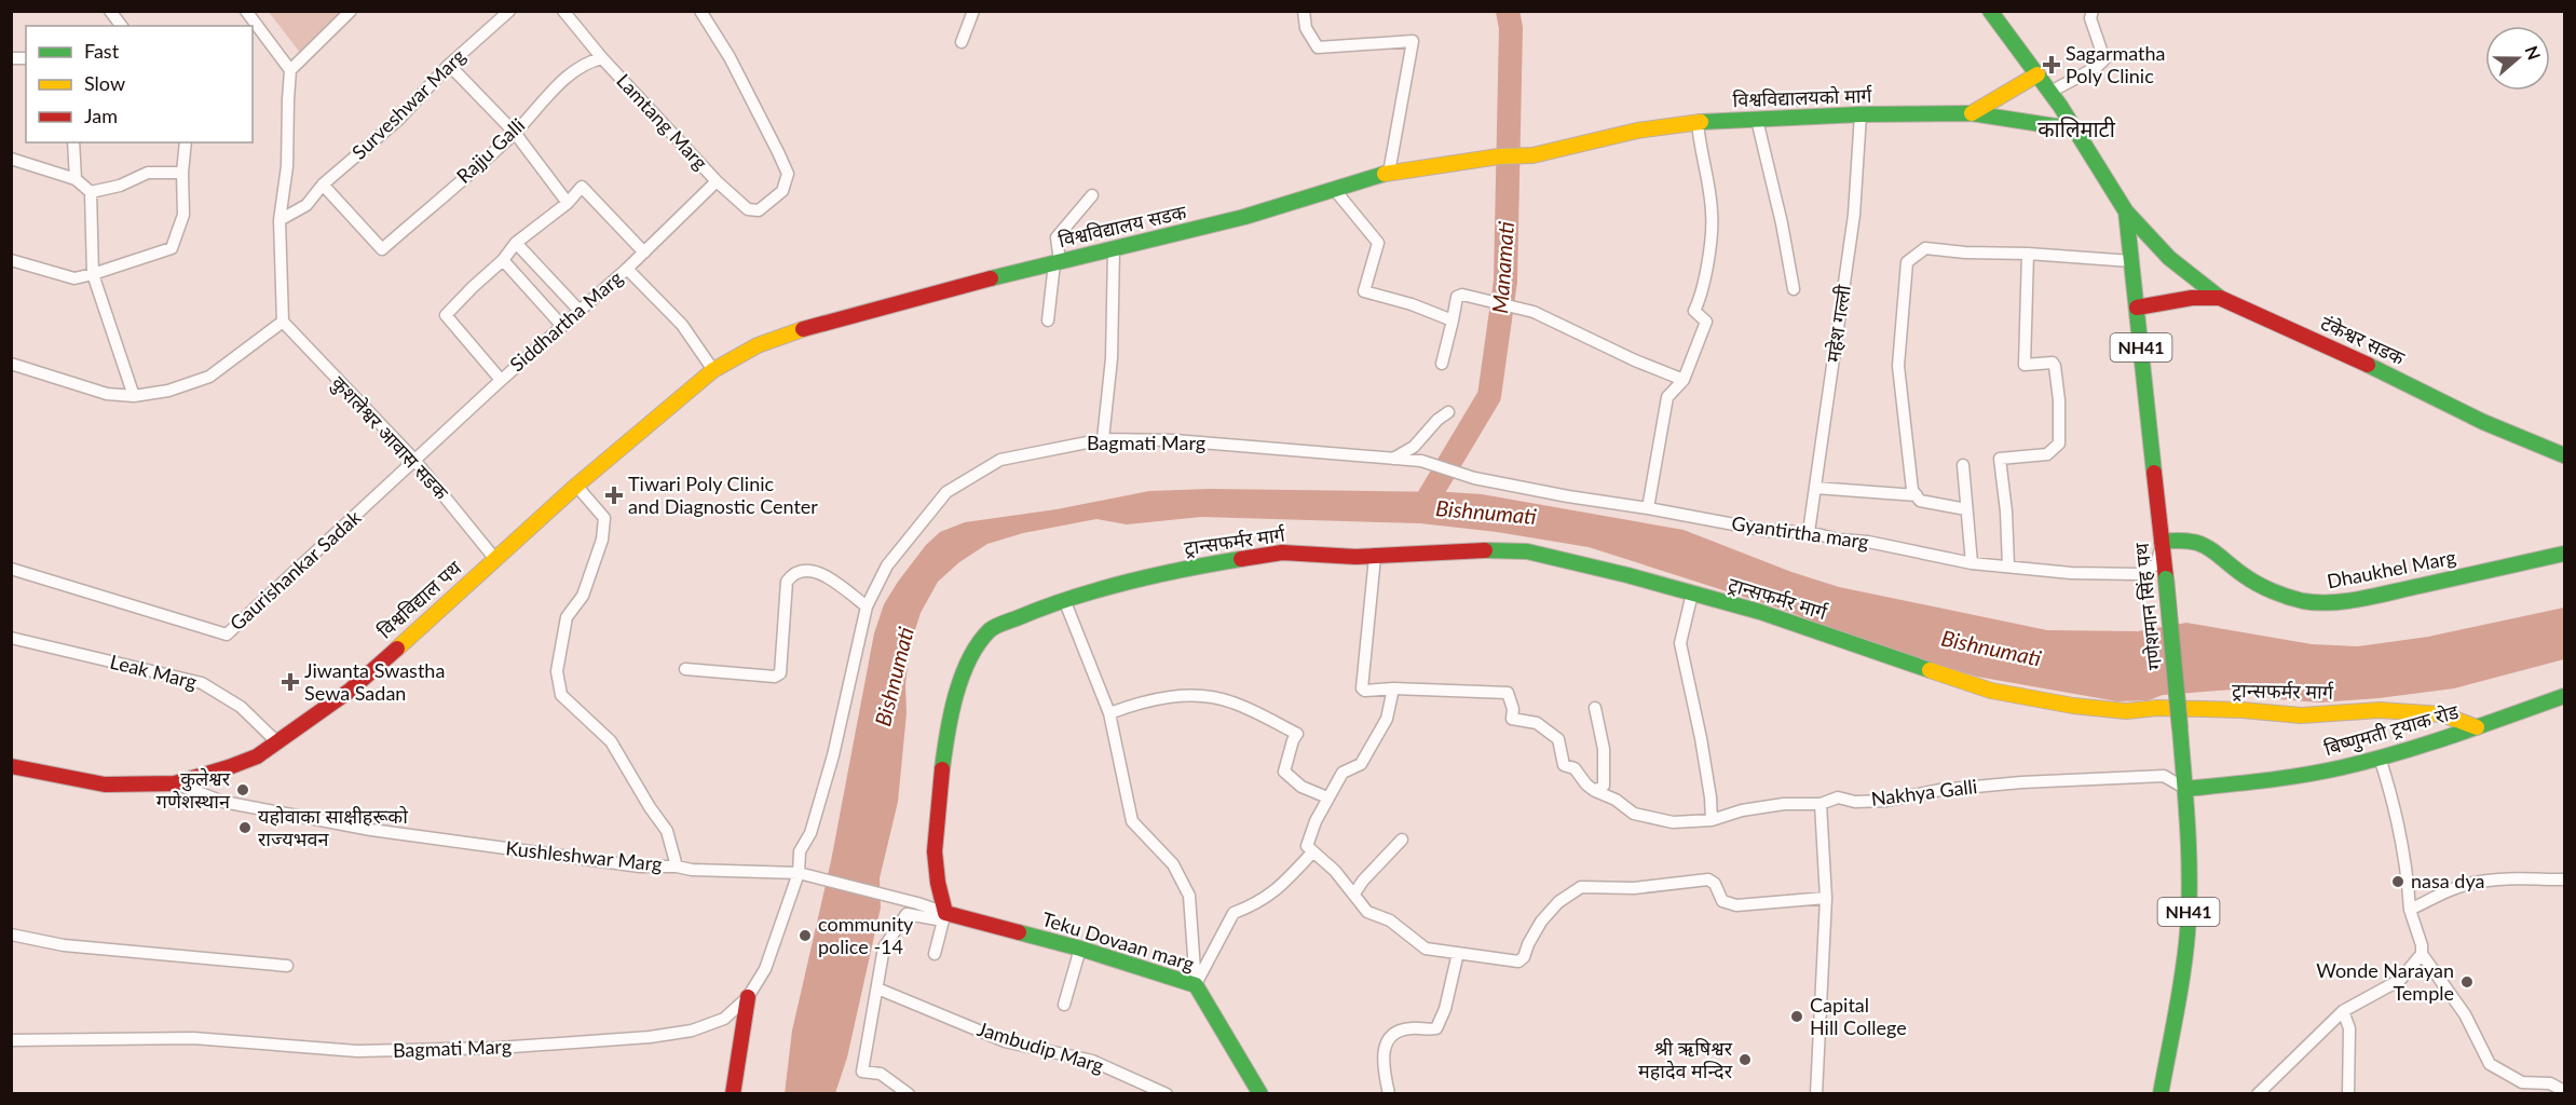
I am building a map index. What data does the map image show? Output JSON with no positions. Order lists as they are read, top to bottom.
{
  "streets": {
    "main road": [
      "विश्वविद्यालयको मार्ग",
      "विश्वविद्यालय सडक",
      "टंकेश्वर सडक",
      "NH41",
      "ट्रान्सफर्मर मार्ग",
      "Dhaukhel Marg",
      "विश्वविद्याल पथ",
      "गणेशमान सिंह पथ",
      "बिष्णुमती ट्रयाक रोड",
      "Teku Dovaan marg"
    ],
    "street": [
      "Surveshwar Marg",
      "Lamtang Marg",
      "Rajju Galli",
      "Siddhartha Marg",
      "महेश गल्ली",
      "कुशलेश्वर आवास सडक",
      "Bagmati Marg",
      "Gyantirtha marg",
      "Gaurishankar Sadak",
      "Leak Marg",
      "Nakhya Galli",
      "Kushleshwar Marg",
      "Jambudip Marg"
    ]
  },
  "crossings": [
    ["विश्वविद्यालयको मार्ग", "विश्वविद्यालय सडक"],
    ["विश्वविद्यालयको मार्ग", "महेश गल्ली"],
    ["विश्वविद्यालयको मार्ग", "NH41"],
    ["विश्वविद्यालयको मार्ग", "गणेशमान सिंह पथ"],
    ["Surveshwar Marg", "Rajju Galli"],
    ["Lamtang Marg", "Rajju Galli"],
    ["Lamtang Marg", "Siddhartha Marg"],
    ["विश्वविद्यालय सडक", "विश्वविद्याल पथ"],
    ["Siddhartha Marg", "कुशलेश्वर आवास सडक"],
    ["Siddhartha Marg", "Gaurishankar Sadak"],
    ["महेश गल्ली", "Gyantirtha marg"],
    ["टंकेश्वर सडक", "गणेशमान सिंह पथ"],
    ["NH41", "गणेशमान सिंह पथ"],
    ["कुशलेश्वर आवास सडक", "Gaurishankar Sadak"],
    ["कुशलेश्वर आवास सडक", "विश्वविद्याल पथ"],
    ["Bagmati Marg", "Gyantirtha marg"],
    ["Gyantirtha marg", "Dhaukhel Marg"],
    ["Gyantirtha marg", "गणेशमान सिंह पथ"],
    ["ट्रान्सफर्मर मार्ग", "बिष्णुमती ट्रयाक रोड"],
    ["ट्रान्सफर्मर मार्ग", "Teku Dovaan marg"],
    ["Dhaukhel Marg", "गणेशमान सिंह पथ"],
    ["विश्वविद्याल पथ", "Leak Marg"],
    ["विश्वविद्याल पथ", "Kushleshwar Marg"],
    ["गणेशमान सिंह पथ", "बिष्णुमती ट्रयाक रोड"],
    ["गणेशमान सिंह पथ", "Nakhya Galli"],
    ["बिष्णुमती ट्रयाक रोड", "Nakhya Galli"]
  ],
  "districts": ["कालिमाटी"],
  "water": ["Manamati", "Bishnumati"],
  "places": {
    "health": ["Sagarmatha Poly Clinic", "Tiwari Poly Clinic and Diagnostic Center", "Jiwanta Swastha Sewa Sadan"],
    "other": [
      "कुलेश्वर गणेशस्थान",
      "यहोवाका साक्षीहरूको राज्यभवन",
      "nasa dya",
      "community police -14",
      "Wonde Narayan Temple",
      "Capital Hill College",
      "श्री ऋषिश्वर महादेव मन्दिर"
    ]
  },
  "legend": ["Fast", "Slow", "Jam"],
  "north": "right"
}
